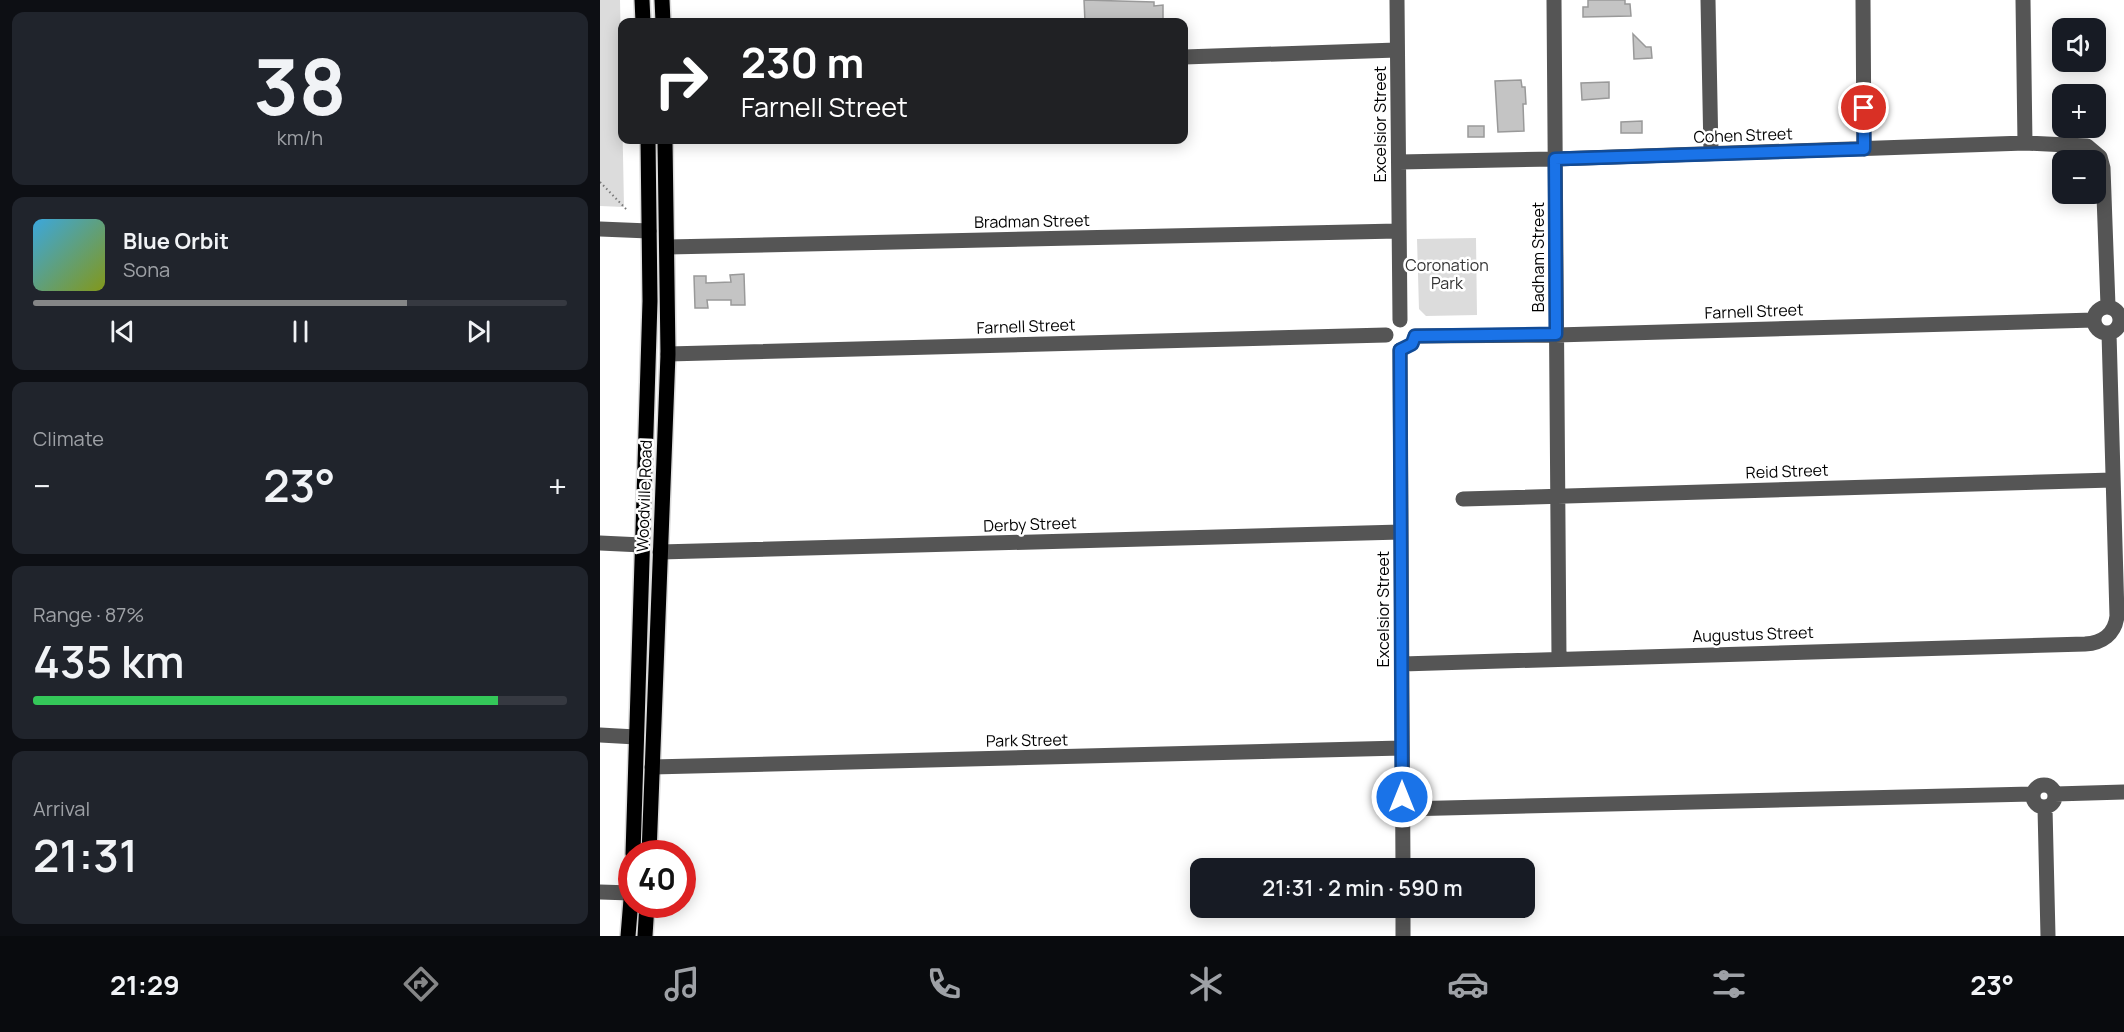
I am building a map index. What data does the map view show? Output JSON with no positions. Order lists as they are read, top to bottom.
{
  "streets": {
    "main road": ["Woodville Road"],
    "street": [
      "Excelsior Street",
      "Cohen Street",
      "Bradman Street",
      "Badham Street",
      "Farnell Street",
      "Reid Street",
      "Derby Street",
      "Augustus Street",
      "Park Street"
    ]
  },
  "crossings": [
    ["Excelsior Street", "Cohen Street"],
    ["Excelsior Street", "Bradman Street"],
    ["Excelsior Street", "Farnell Street"],
    ["Excelsior Street", "Derby Street"],
    ["Excelsior Street", "Augustus Street"],
    ["Excelsior Street", "Park Street"],
    ["Cohen Street", "Badham Street"],
    ["Cohen Street", "Farnell Street"],
    ["Bradman Street", "Woodville Road"],
    ["Badham Street", "Farnell Street"],
    ["Badham Street", "Reid Street"],
    ["Badham Street", "Augustus Street"],
    ["Farnell Street", "Woodville Road"],
    ["Reid Street", "Augustus Street"],
    ["Woodville Road", "Derby Street"],
    ["Woodville Road", "Park Street"]
  ],
  "parks": ["Coronation Park"],
  "page": {
    "tile": [
      ["38", "km/h"],
      "Climate",
      ["Range · 87%", "435 km"],
      ["Arrival", "21:31"]
    ],
    "map_buttons": ["+", "−"],
    "turn": ["230 m", "Farnell Street"],
    "song": ["Blue Orbit", "Sona"],
    "heat": ["−", "23°", "+"],
    "limit": "40",
    "trip": "21:31 · 2 min · 590 m",
    "tabs": ["21:29", "23°"]
  }
}
